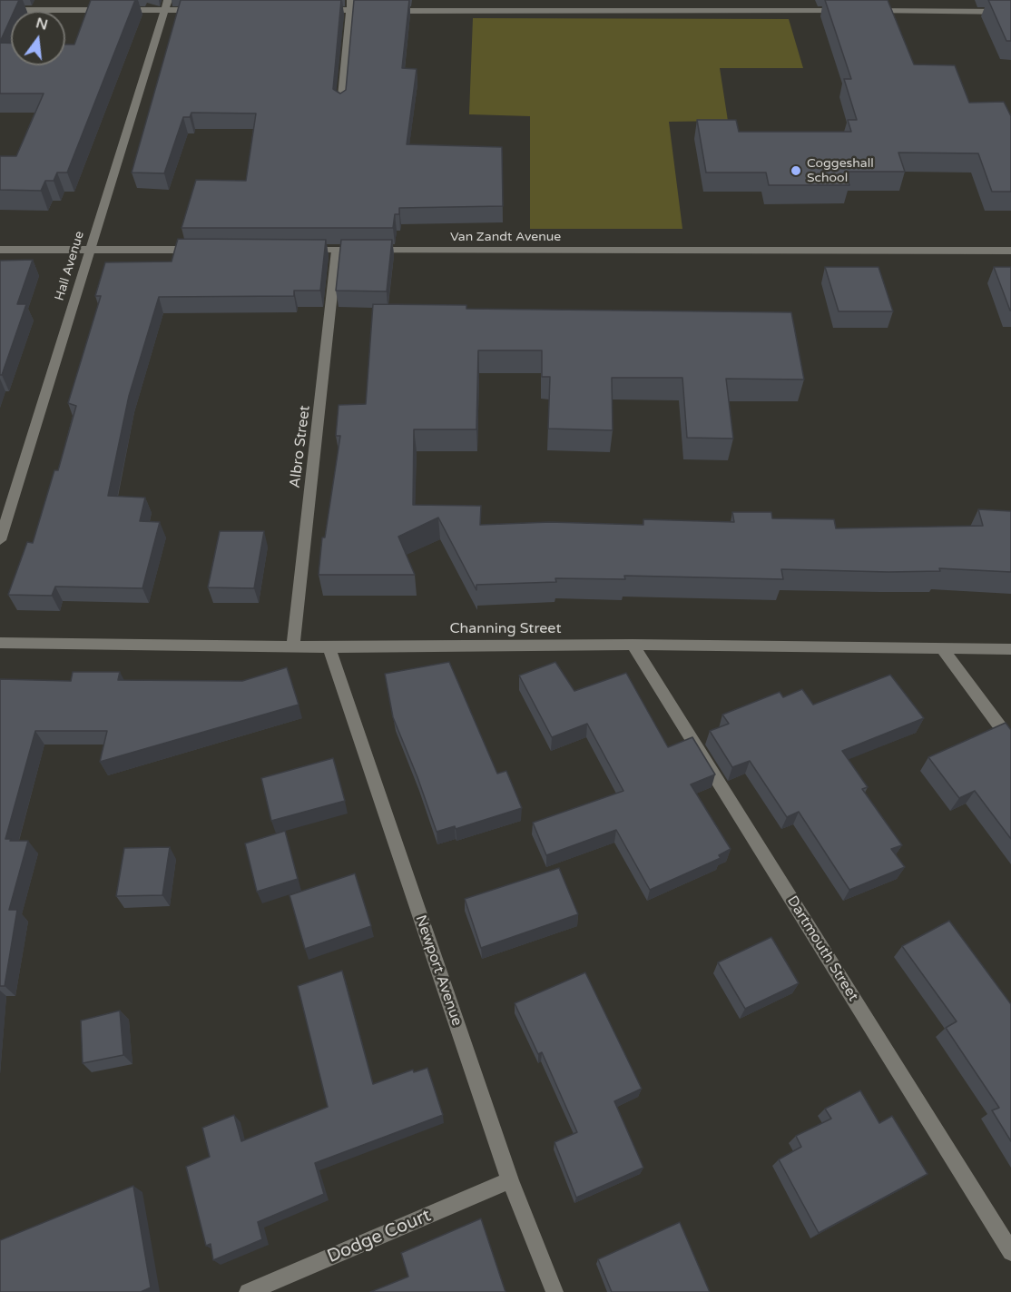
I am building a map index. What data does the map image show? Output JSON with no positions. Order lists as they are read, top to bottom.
{
  "streets": {
    "street": [
      "Van Zandt Avenue",
      "Hall Avenue",
      "Albro Street",
      "Channing Street",
      "Dartmouth Street",
      "Newport Avenue",
      "Dodge Court"
    ]
  },
  "crossings": [
    ["Van Zandt Avenue", "Albro Street"],
    ["Albro Street", "Channing Street"],
    ["Channing Street", "Dartmouth Street"],
    ["Channing Street", "Newport Avenue"],
    ["Newport Avenue", "Dodge Court"]
  ],
  "places": ["Coggeshall School"],
  "north": "top"
}
